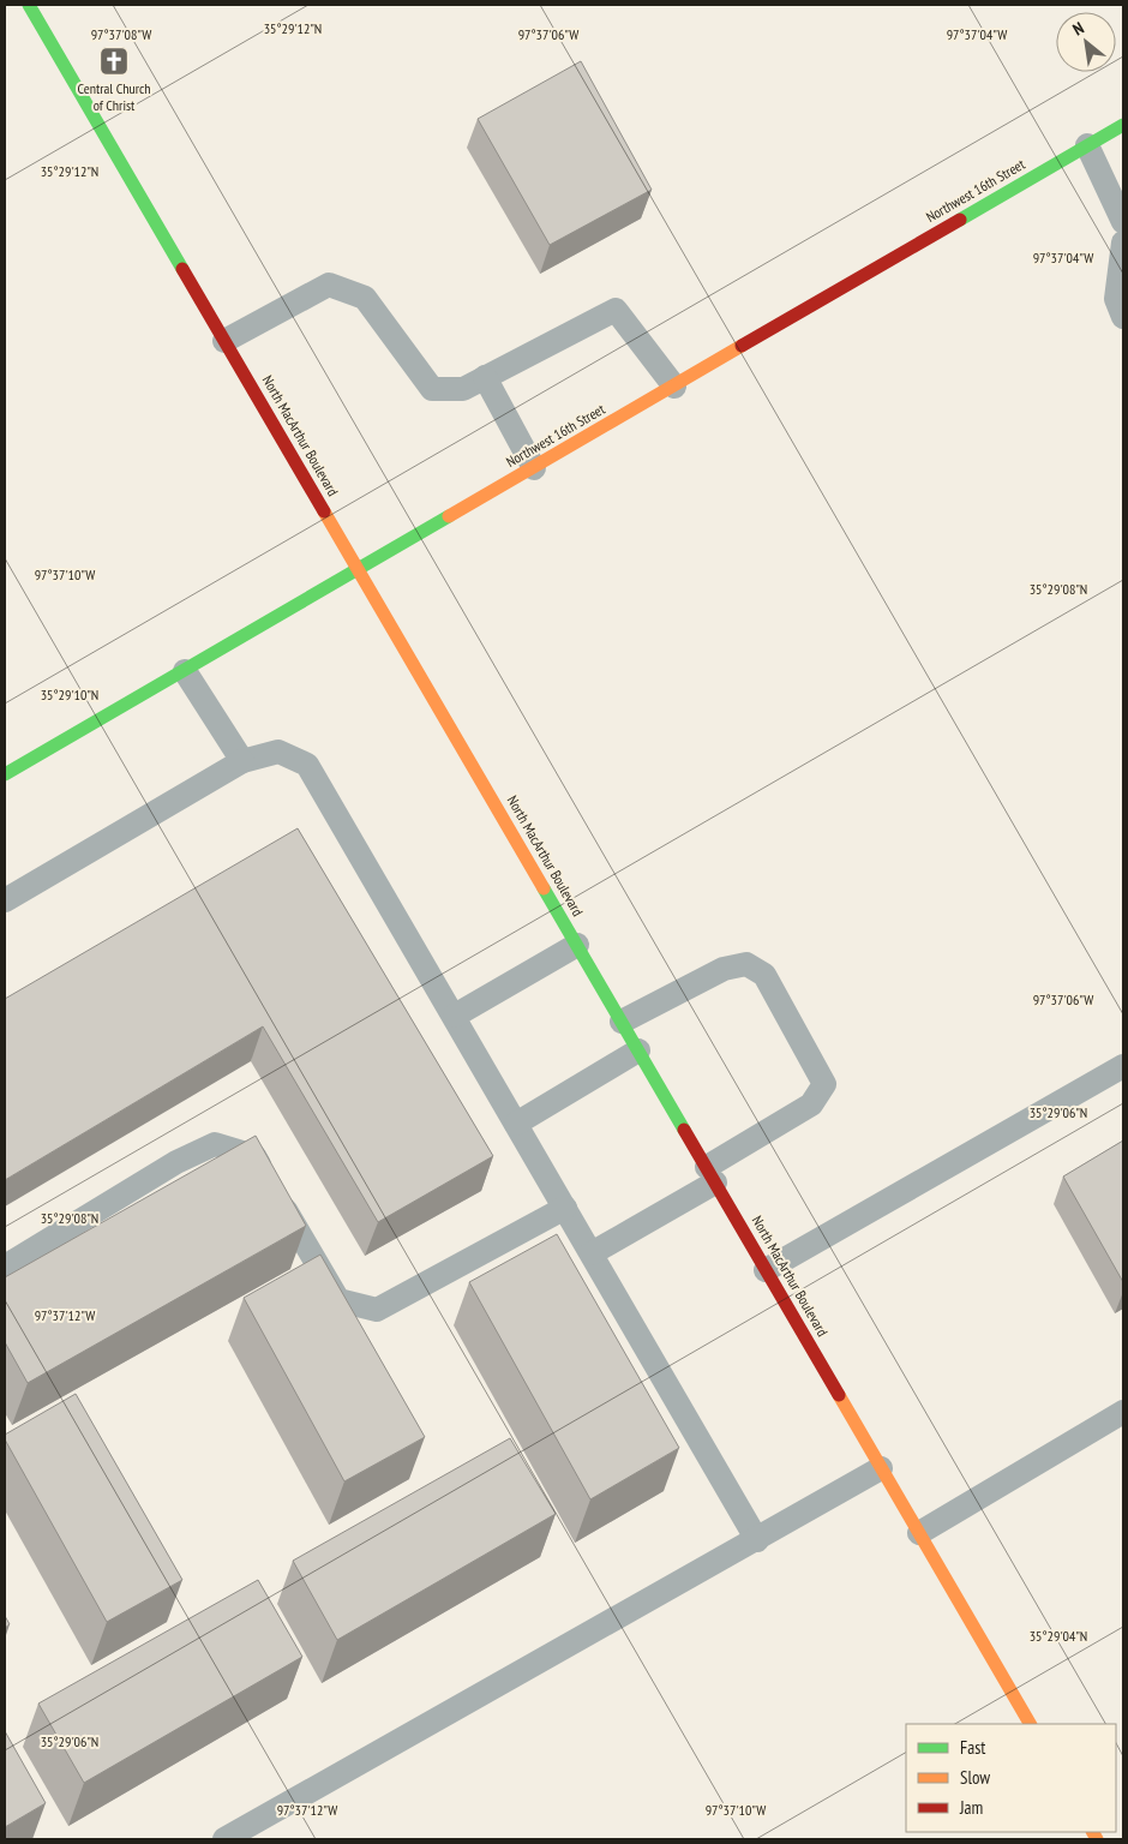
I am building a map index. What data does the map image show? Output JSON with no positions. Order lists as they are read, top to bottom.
{
  "streets": {
    "main road": ["Northwest 16th Street", "North MacArthur Boulevard"]
  },
  "crossings": [
    ["Northwest 16th Street", "North MacArthur Boulevard"]
  ],
  "places": {
    "church": ["Central Church of Christ"]
  },
  "legend": ["Fast", "Slow", "Jam"],
  "north": "top left",
  "coordinates": [
    "35°29'12\"N",
    "97°37'06\"W",
    "97°37'04\"W",
    "97°37'08\"W",
    "97°37'10\"W",
    "35°29'08\"N",
    "35°29'10\"N",
    "35°29'06\"N",
    "97°37'12\"W",
    "35°29'04\"N"
  ]
}
